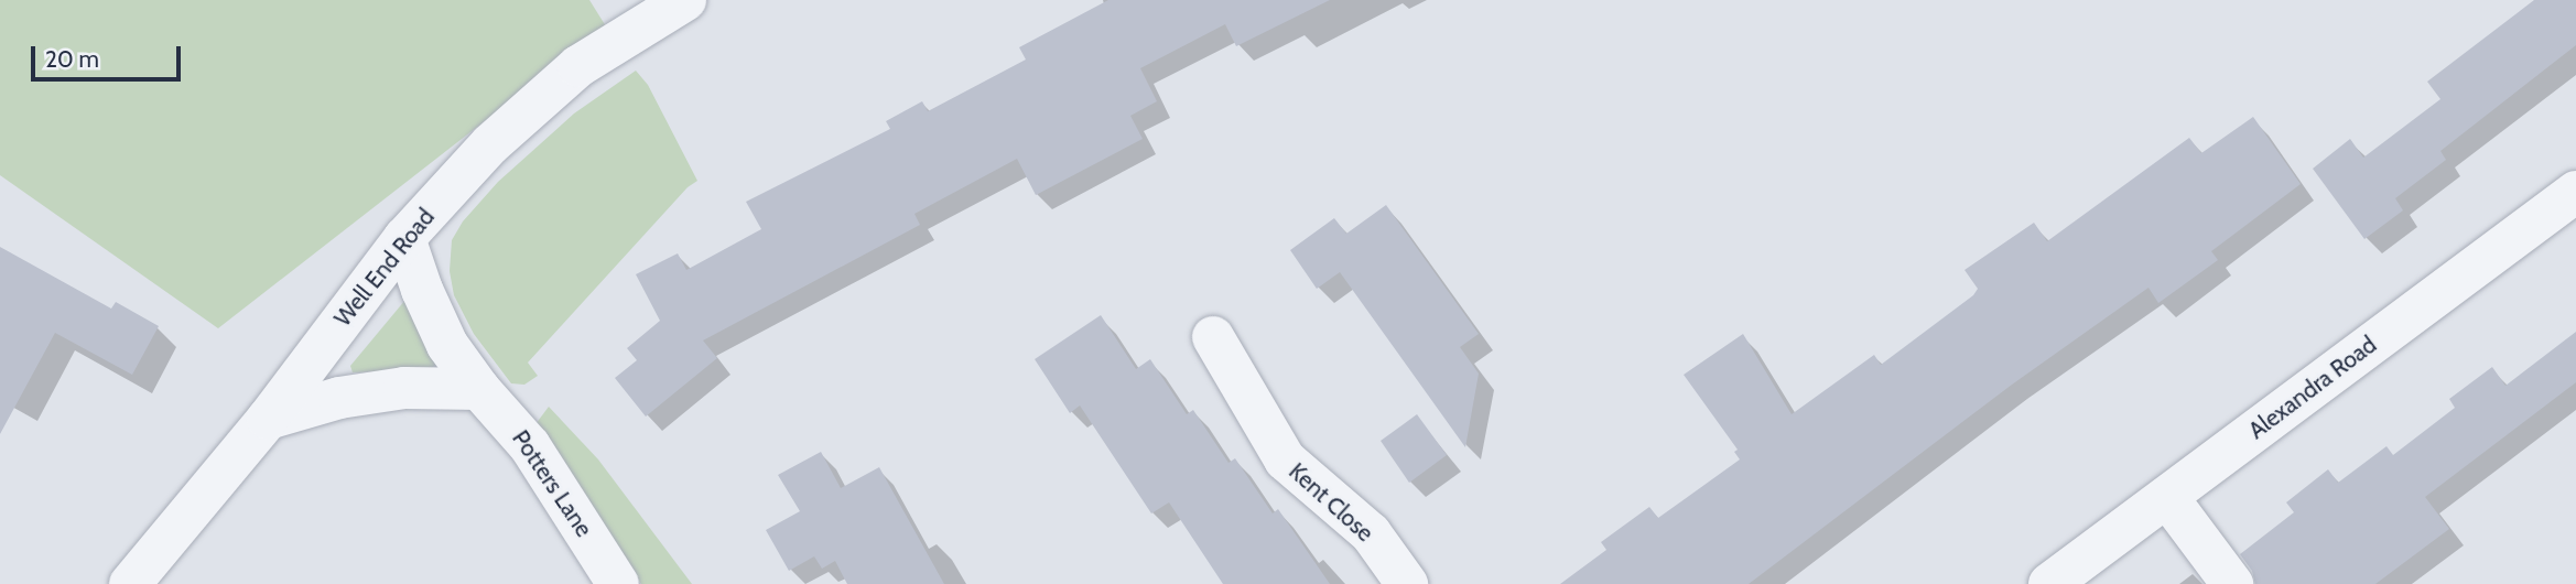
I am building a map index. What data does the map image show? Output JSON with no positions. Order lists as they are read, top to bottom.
{
  "streets": {
    "street": [
      "Well End Road",
      "Alexandra Road",
      "Potters Lane",
      "Kent Close"
    ]
  },
  "crossings": [
    ["Well End Road", "Potters Lane"]
  ],
  "scale_bar": "20 m"
}
